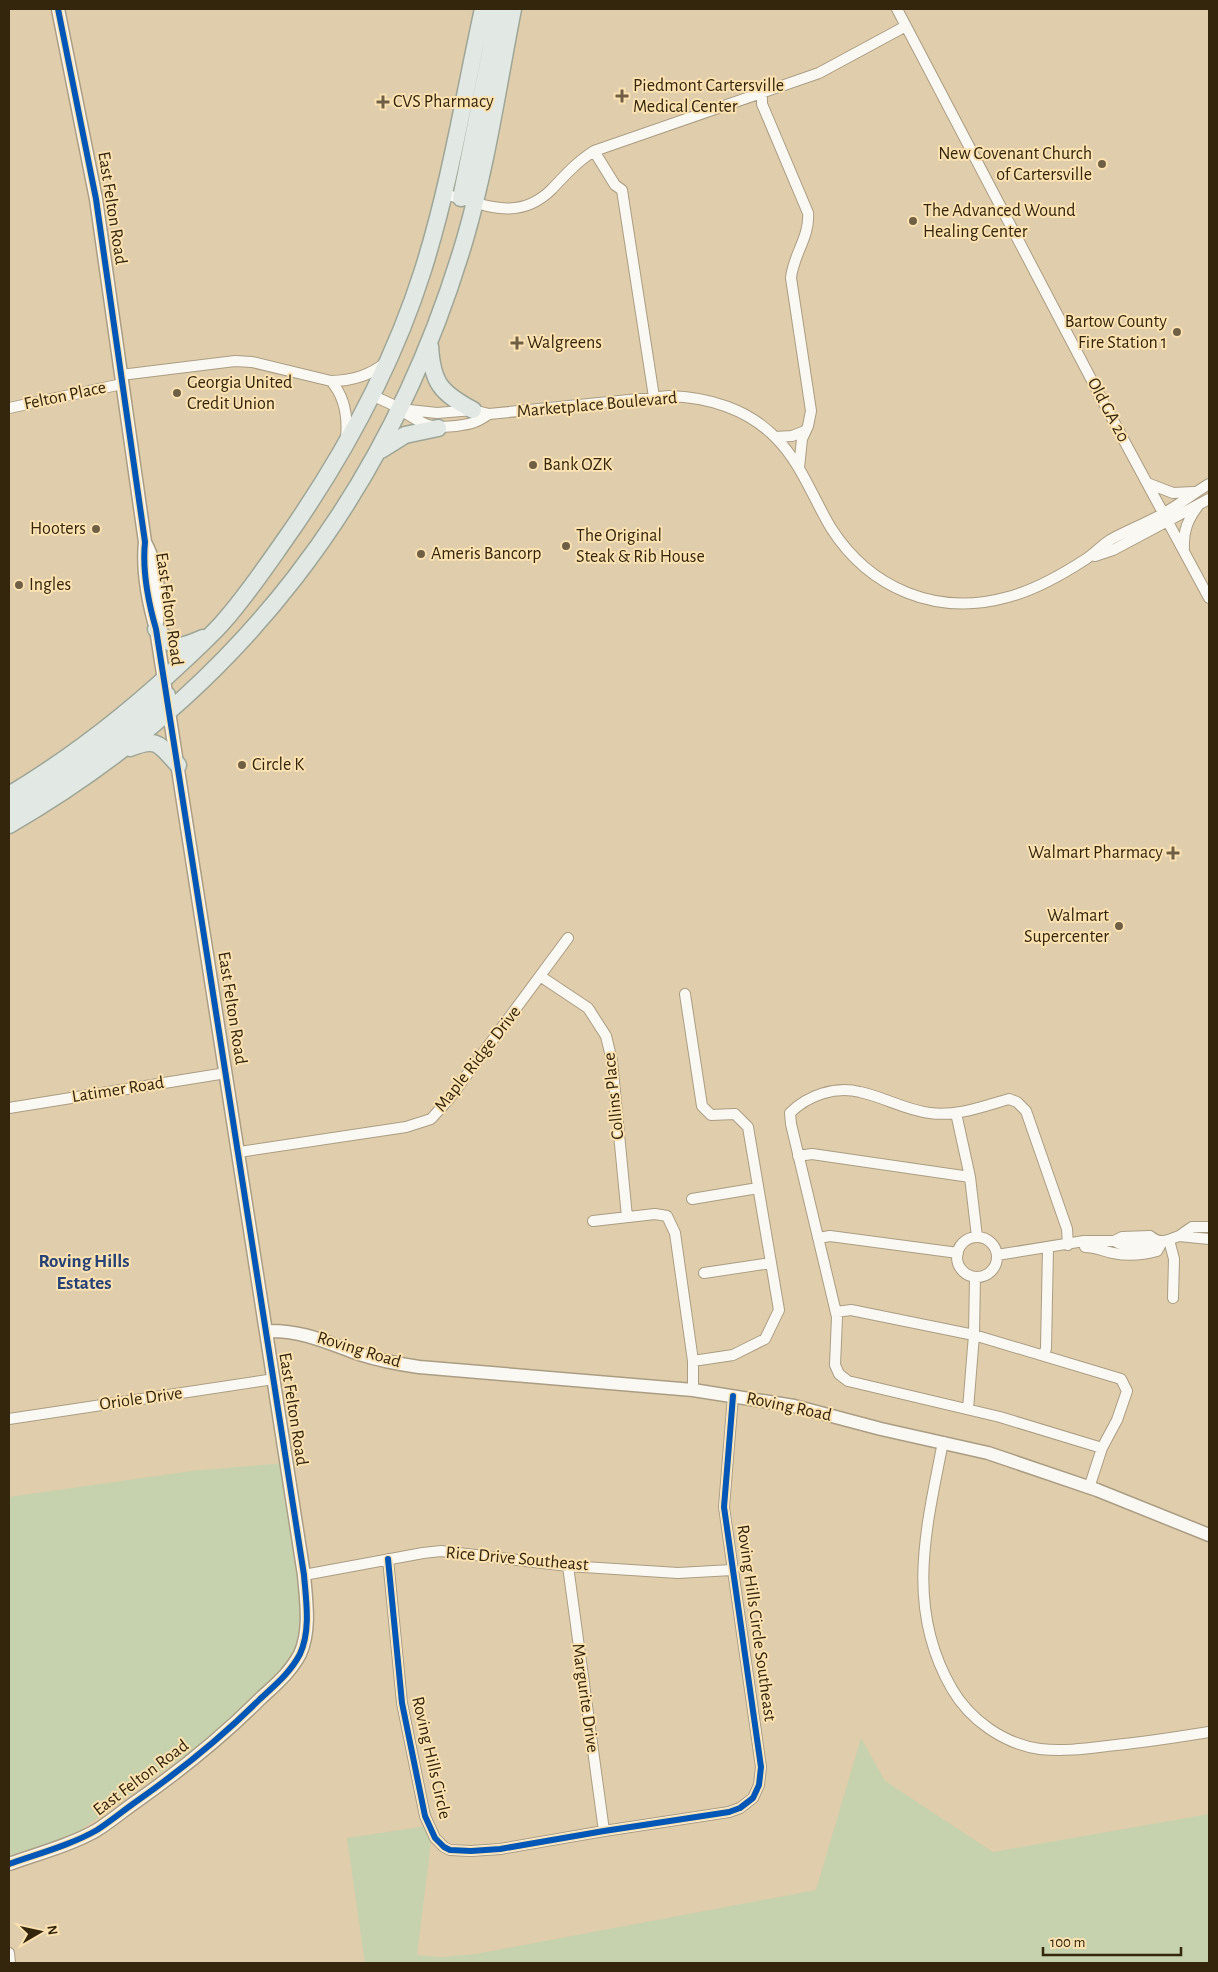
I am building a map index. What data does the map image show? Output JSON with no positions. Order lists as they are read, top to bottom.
{
  "streets": {
    "street": [
      "East Felton Road",
      "Felton Place",
      "Marketplace Boulevard",
      "Old GA 20",
      "Maple Ridge Drive",
      "Latimer Road",
      "Collins Place",
      "Roving Road",
      "Oriole Drive",
      "Rice Drive Southeast",
      "Roving Hills Circle Southeast",
      "Margurite Drive",
      "Roving Hills Circle"
    ]
  },
  "crossings": [
    ["East Felton Road", "Felton Place"],
    ["East Felton Road", "Maple Ridge Drive"],
    ["East Felton Road", "Latimer Road"],
    ["East Felton Road", "Roving Road"],
    ["East Felton Road", "Oriole Drive"],
    ["East Felton Road", "Rice Drive Southeast"],
    ["Marketplace Boulevard", "Old GA 20"],
    ["Maple Ridge Drive", "Collins Place"],
    ["Roving Road", "Roving Hills Circle Southeast"],
    ["Rice Drive Southeast", "Roving Hills Circle Southeast"],
    ["Rice Drive Southeast", "Margurite Drive"],
    ["Rice Drive Southeast", "Roving Hills Circle"],
    ["Roving Hills Circle Southeast", "Roving Hills Circle"],
    ["Margurite Drive", "Roving Hills Circle"]
  ],
  "districts": ["Roving Hills Estates"],
  "places": {
    "health": [
      "Piedmont Cartersville Medical Center",
      "CVS Pharmacy",
      "Walgreens",
      "Walmart Pharmacy"
    ],
    "other": [
      "New Covenant Church of Cartersville",
      "The Advanced Wound Healing Center",
      "Bartow County Fire Station 1",
      "Georgia United Credit Union",
      "Bank OZK",
      "Hooters",
      "The Original Steak & Rib House",
      "Ameris Bancorp",
      "Ingles",
      "Circle K",
      "Walmart Supercenter"
    ]
  },
  "scale_bar": "100 m",
  "north": "right"
}
